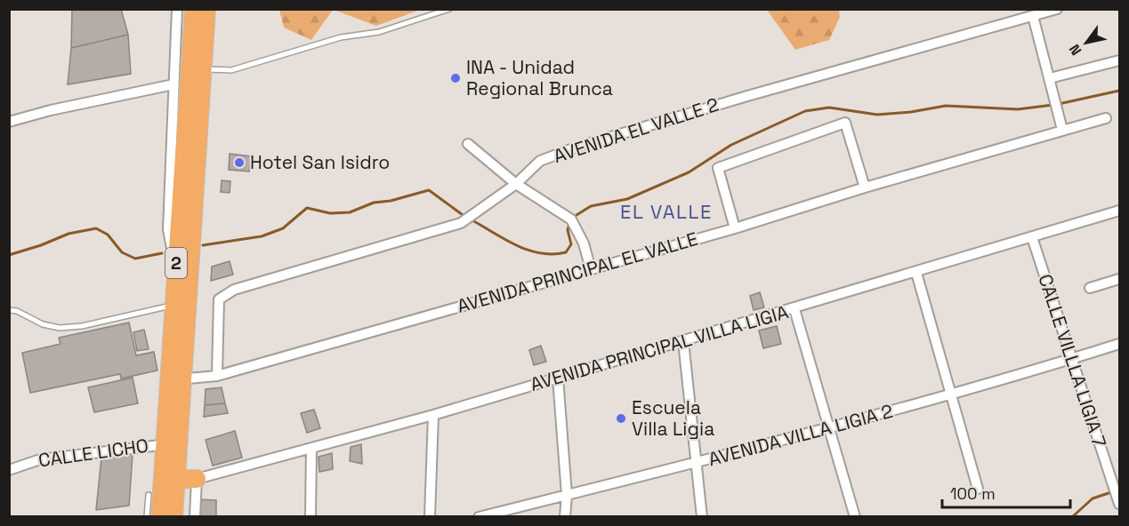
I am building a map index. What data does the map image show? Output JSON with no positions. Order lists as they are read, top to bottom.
{
  "streets": {
    "highway": ["2"],
    "street": [
      "AVENIDA EL VALLE 2",
      "AVENIDA PRINCIPAL EL VALLE",
      "AVENIDA PRINCIPAL VILLA LIGIA",
      "CALLE VILLLA LIGIA 7",
      "AVENIDA VILLA LIGIA 2",
      "CALLE LICHO"
    ]
  },
  "crossings": [
    ["AVENIDA EL VALLE 2", "AVENIDA PRINCIPAL EL VALLE"],
    ["2", "AVENIDA PRINCIPAL EL VALLE"],
    ["2", "CALLE LICHO"],
    ["AVENIDA PRINCIPAL VILLA LIGIA", "CALLE VILLLA LIGIA 7"],
    ["CALLE VILLLA LIGIA 7", "AVENIDA VILLA LIGIA 2"]
  ],
  "districts": ["EL VALLE"],
  "places": ["INA - Unidad Regional Brunca", "Hotel San Isidro", "Escuela Villa Ligia"],
  "scale_bar": "100 m",
  "north": "bottom left"
}
